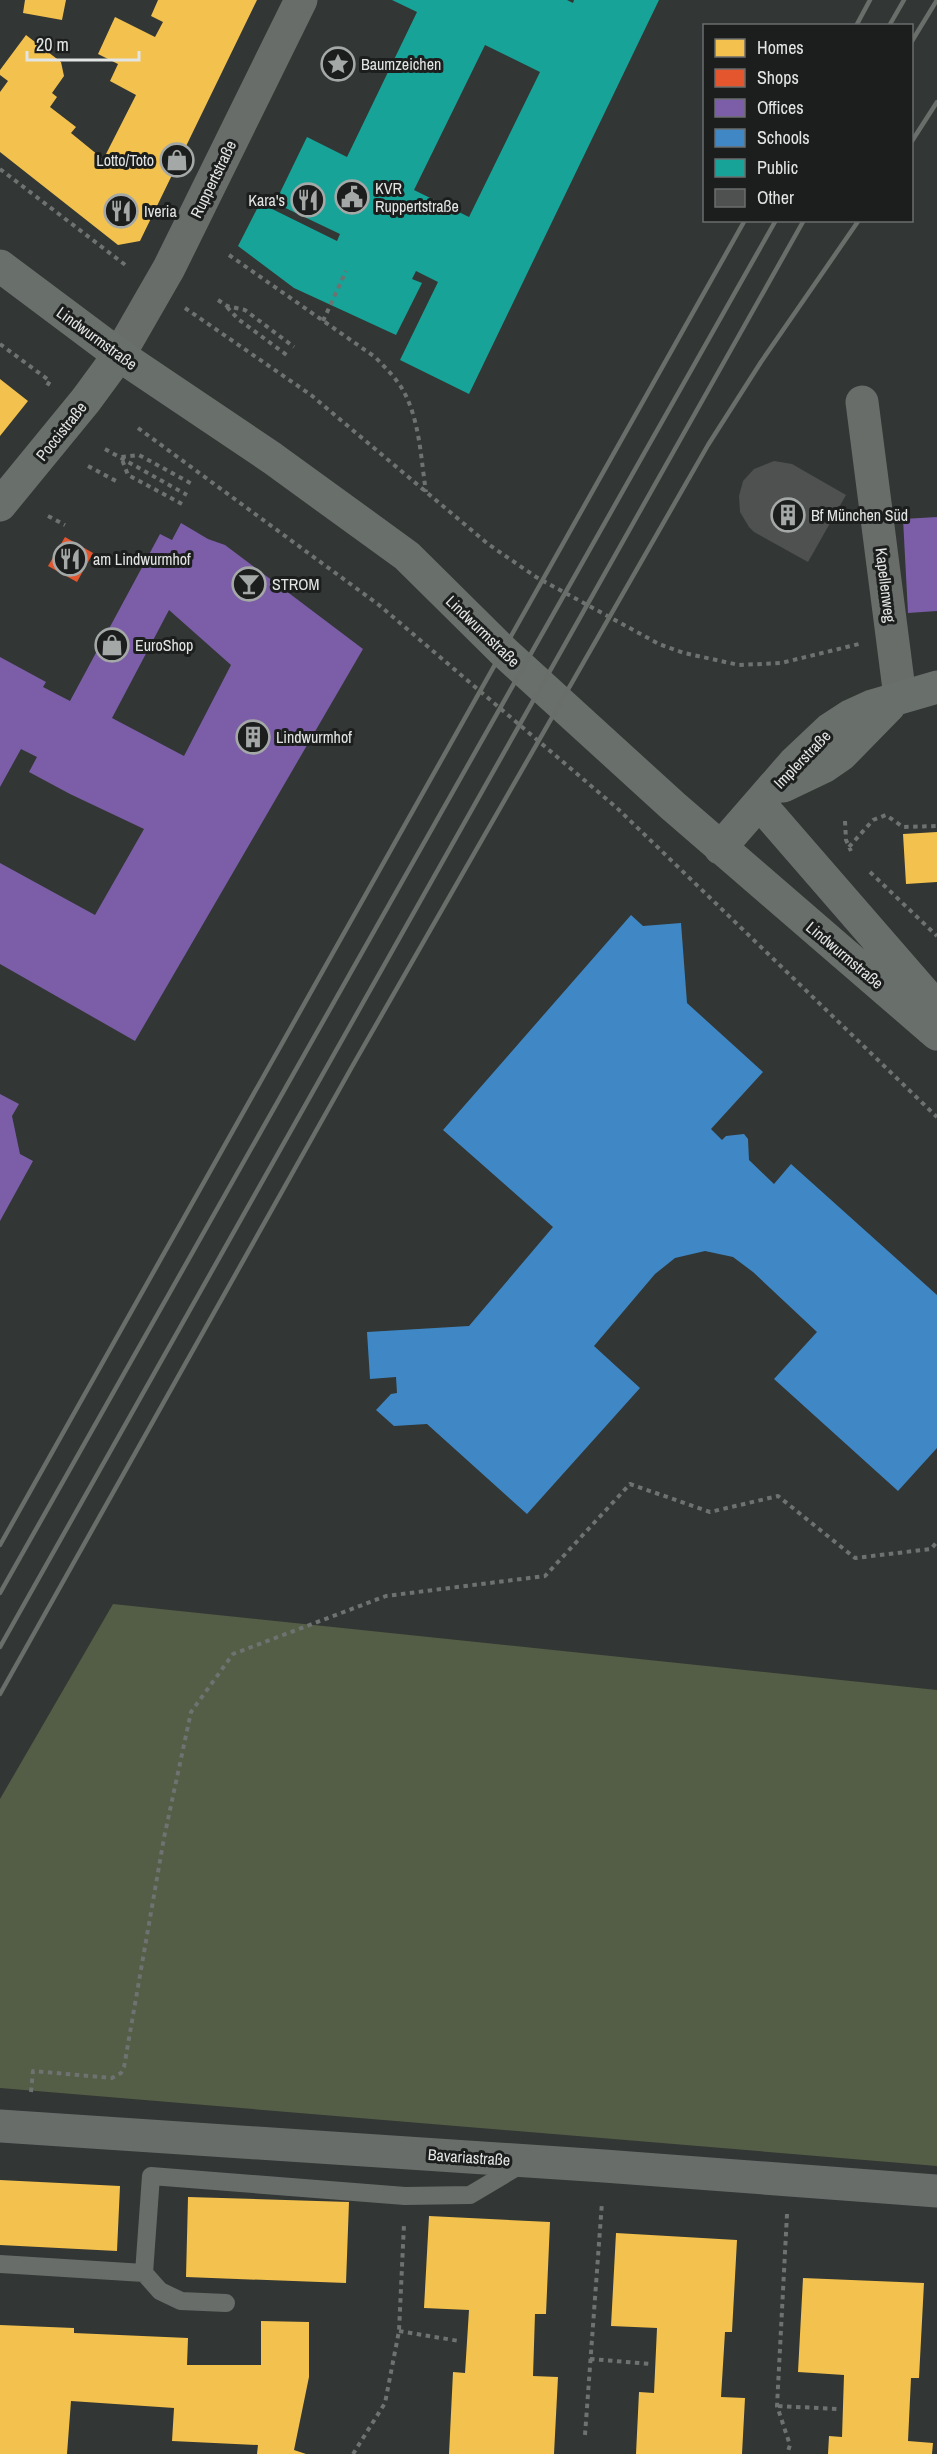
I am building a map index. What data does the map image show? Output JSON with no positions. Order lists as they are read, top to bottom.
{
  "streets": {
    "main road": ["Lindwurmstraße", "Poccistraße", "Implerstraße"],
    "street": ["Ruppertstraße", "Kapellenweg", "Bavariastraße"]
  },
  "crossings": [
    ["Ruppertstraße", "Lindwurmstraße"],
    ["Ruppertstraße", "Poccistraße"],
    ["Lindwurmstraße", "Poccistraße"],
    ["Lindwurmstraße", "Implerstraße"],
    ["Kapellenweg", "Implerstraße"]
  ],
  "places": {
    "place": ["Baumzeichen"],
    "shop": ["Lotto/Toto", "EuroShop"],
    "public building": ["KVR Ruppertstraße"],
    "restaurant": ["Kara's", "Iveria", "am Lindwurmhof"],
    "building": ["Bf München Süd", "Lindwurmhof"],
    "bar": ["STROM"]
  },
  "legend": [
    "Homes",
    "Shops",
    "Offices",
    "Schools",
    "Public",
    "Other"
  ],
  "scale_bar": "20 m"
}
